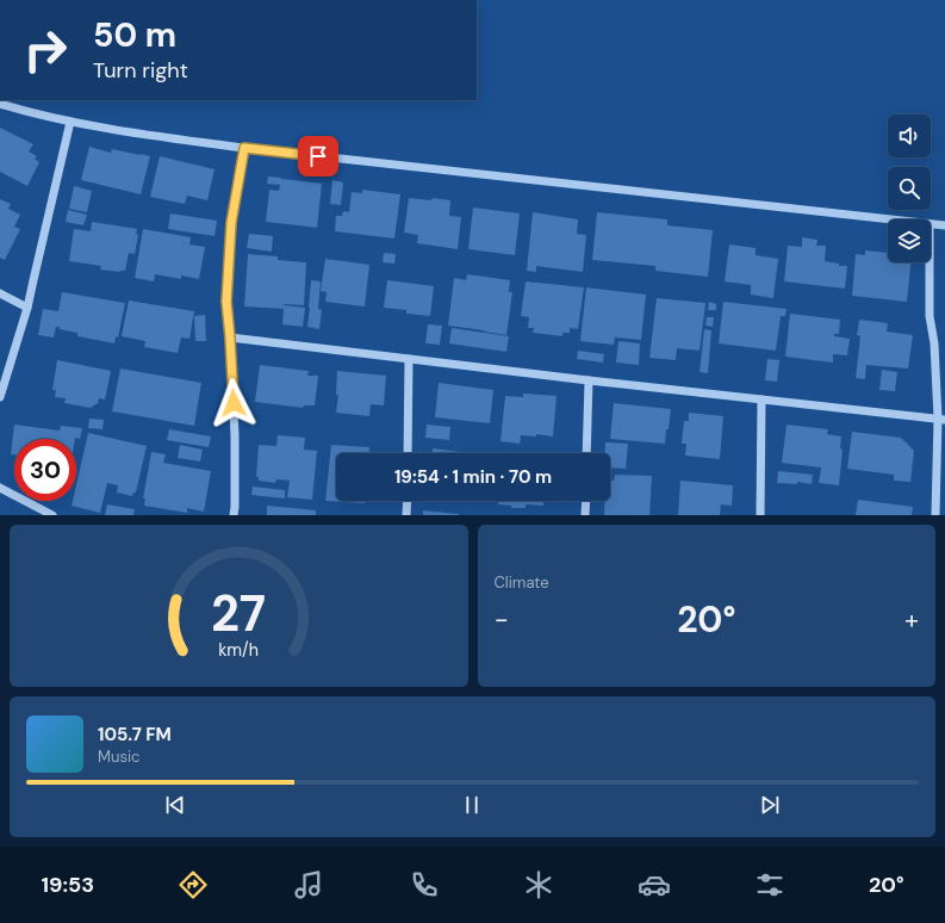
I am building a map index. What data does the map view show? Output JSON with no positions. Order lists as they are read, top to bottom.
{
  "page": {
    "turn": ["50 m", "Turn right"],
    "limit": "30",
    "trip": "19:54 · 1 min · 70 m",
    "tile": "Climate",
    "heat": ["−", "20°", "+"],
    "song": ["105.7 FM", "Music"],
    "tabs": ["19:53", "20°"],
    "gauge": ["27", "km/h"]
  }
}
